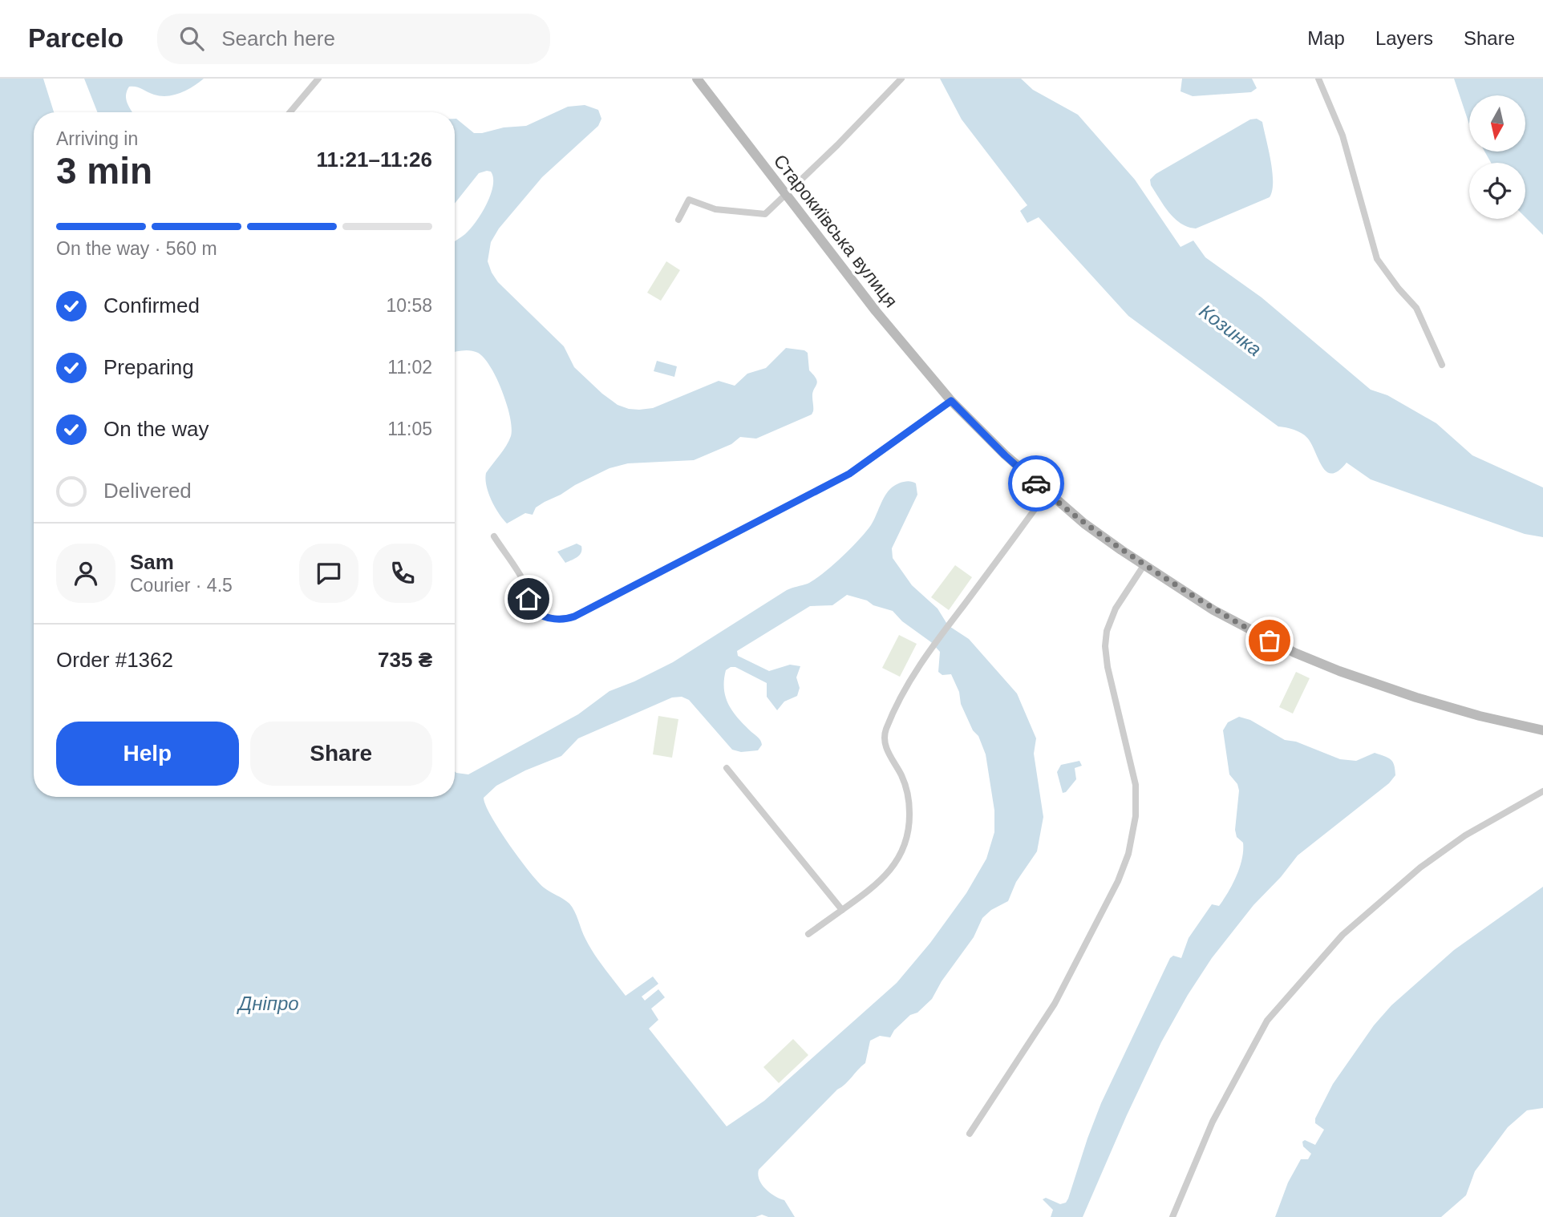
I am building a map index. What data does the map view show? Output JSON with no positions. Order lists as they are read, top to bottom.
{
  "streets": {
    "street": ["Старокиївська вулиця"]
  },
  "water": ["Козинка", "Дніпро"],
  "north": "bottom",
  "page": {
    "header": "Parcelo",
    "search": "Search here",
    "nav": ["Map", "Layers", "Share"],
    "heading": ["3 min", "Arriving in", "11:21–11:26"],
    "panel": [
      "Sam",
      "Courier · 4.5",
      "Order #1362",
      "735 ₴"
    ],
    "bar": "On the way · 560 m",
    "list": [
      ["Confirmed", "10:58"],
      ["Preparing", "11:02"],
      ["On the way", "11:05"],
      "Delivered"
    ],
    "buttons": ["Help", "Share"]
  }
}
